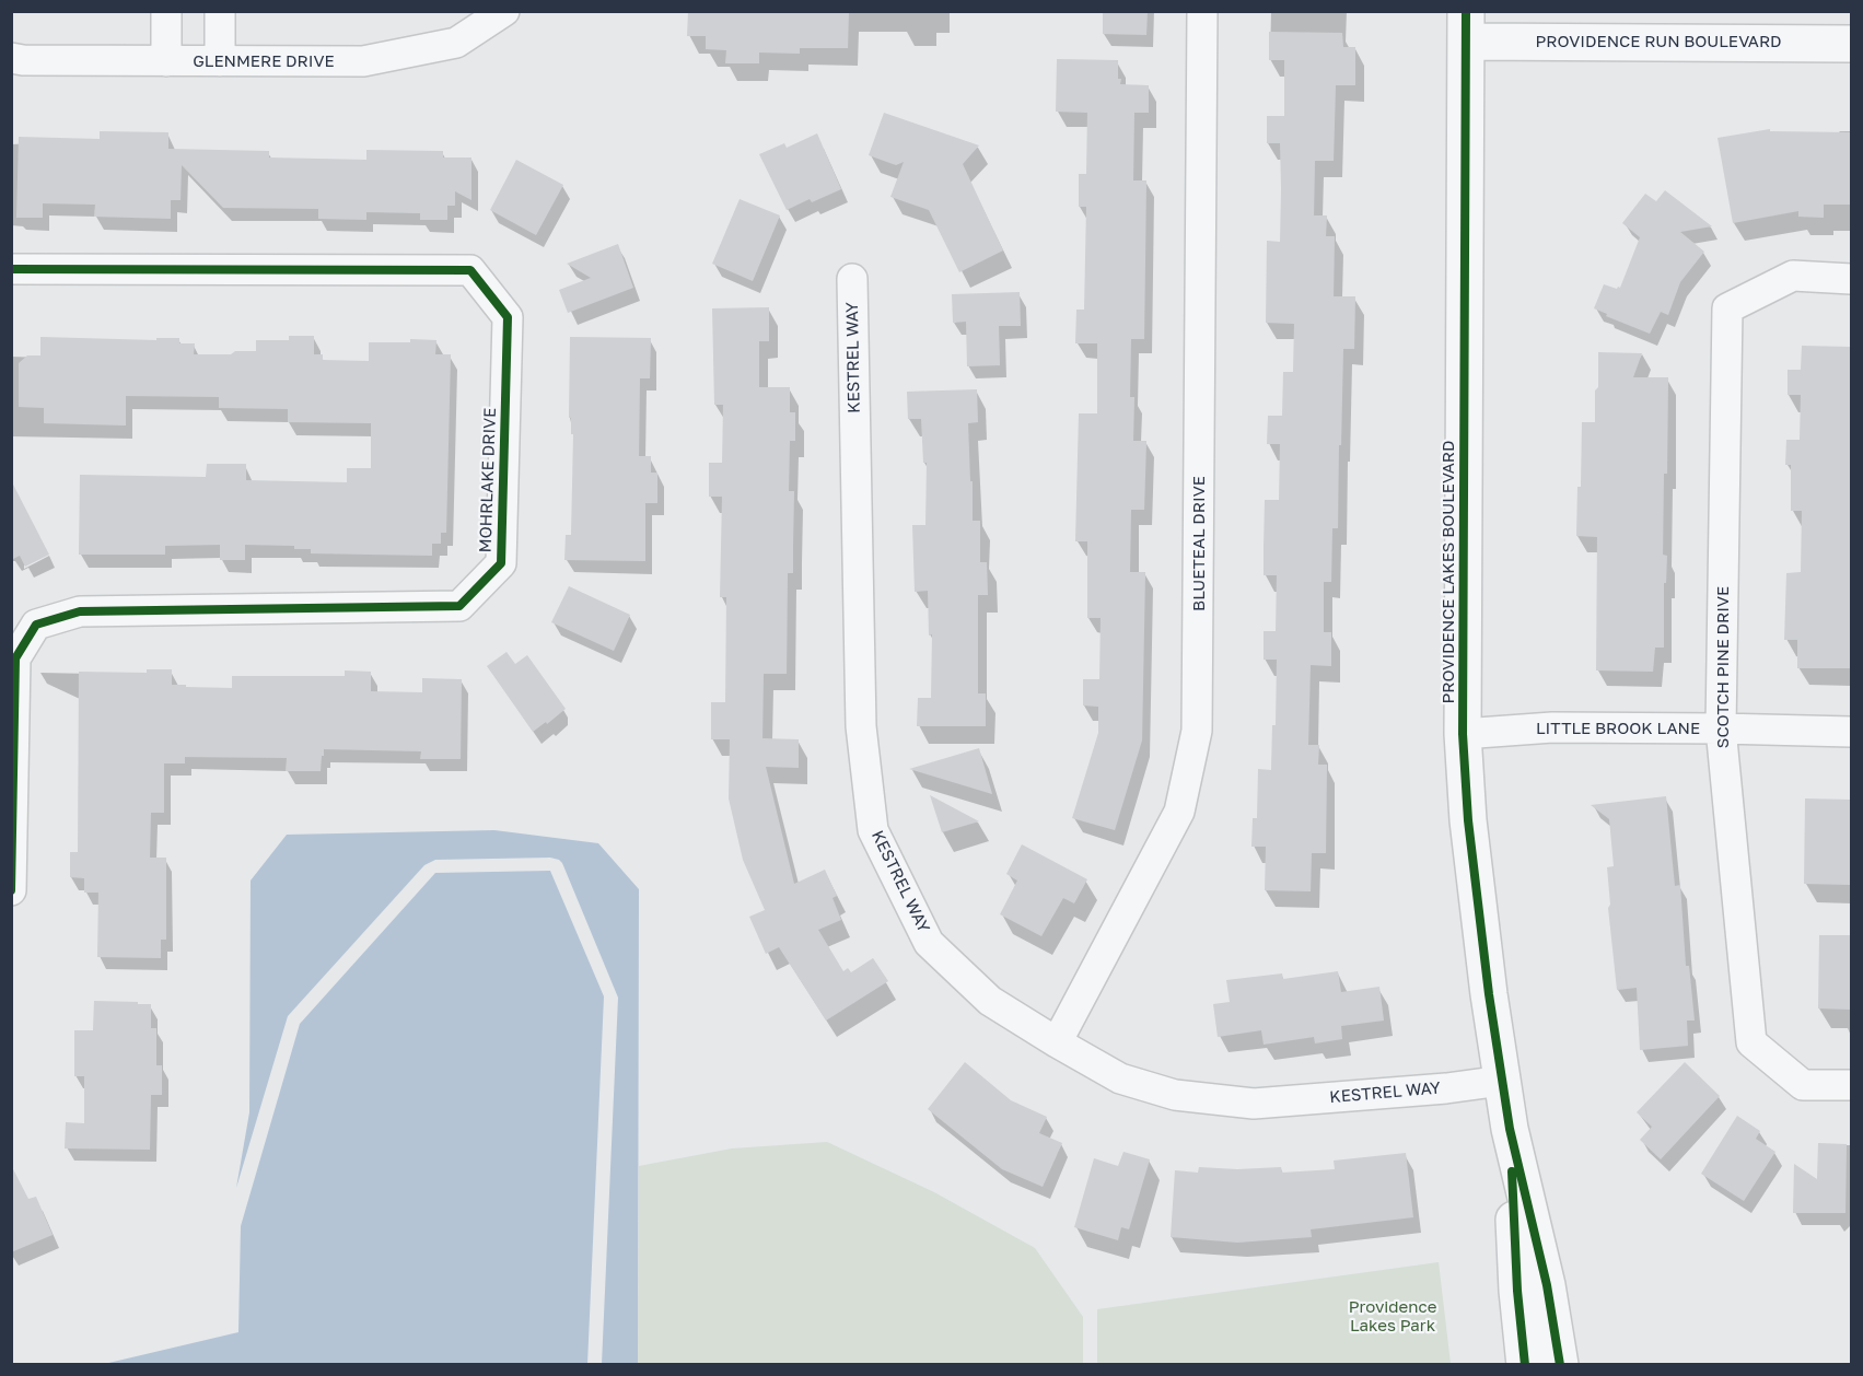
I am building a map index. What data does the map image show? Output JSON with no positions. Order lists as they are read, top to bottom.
{
  "streets": {
    "street": [
      "PROVIDENCE RUN BOULEVARD",
      "GLENMERE DRIVE",
      "KESTREL WAY",
      "MOHRLAKE DRIVE",
      "BLUETEAL DRIVE",
      "PROVIDENCE LAKES BOULEVARD",
      "SCOTCH PINE DRIVE",
      "LITTLE BROOK LANE"
    ]
  },
  "crossings": [
    ["PROVIDENCE RUN BOULEVARD", "PROVIDENCE LAKES BOULEVARD"],
    ["KESTREL WAY", "BLUETEAL DRIVE"],
    ["KESTREL WAY", "PROVIDENCE LAKES BOULEVARD"],
    ["PROVIDENCE LAKES BOULEVARD", "LITTLE BROOK LANE"],
    ["SCOTCH PINE DRIVE", "LITTLE BROOK LANE"]
  ],
  "parks": ["Providence Lakes Park"]
}
